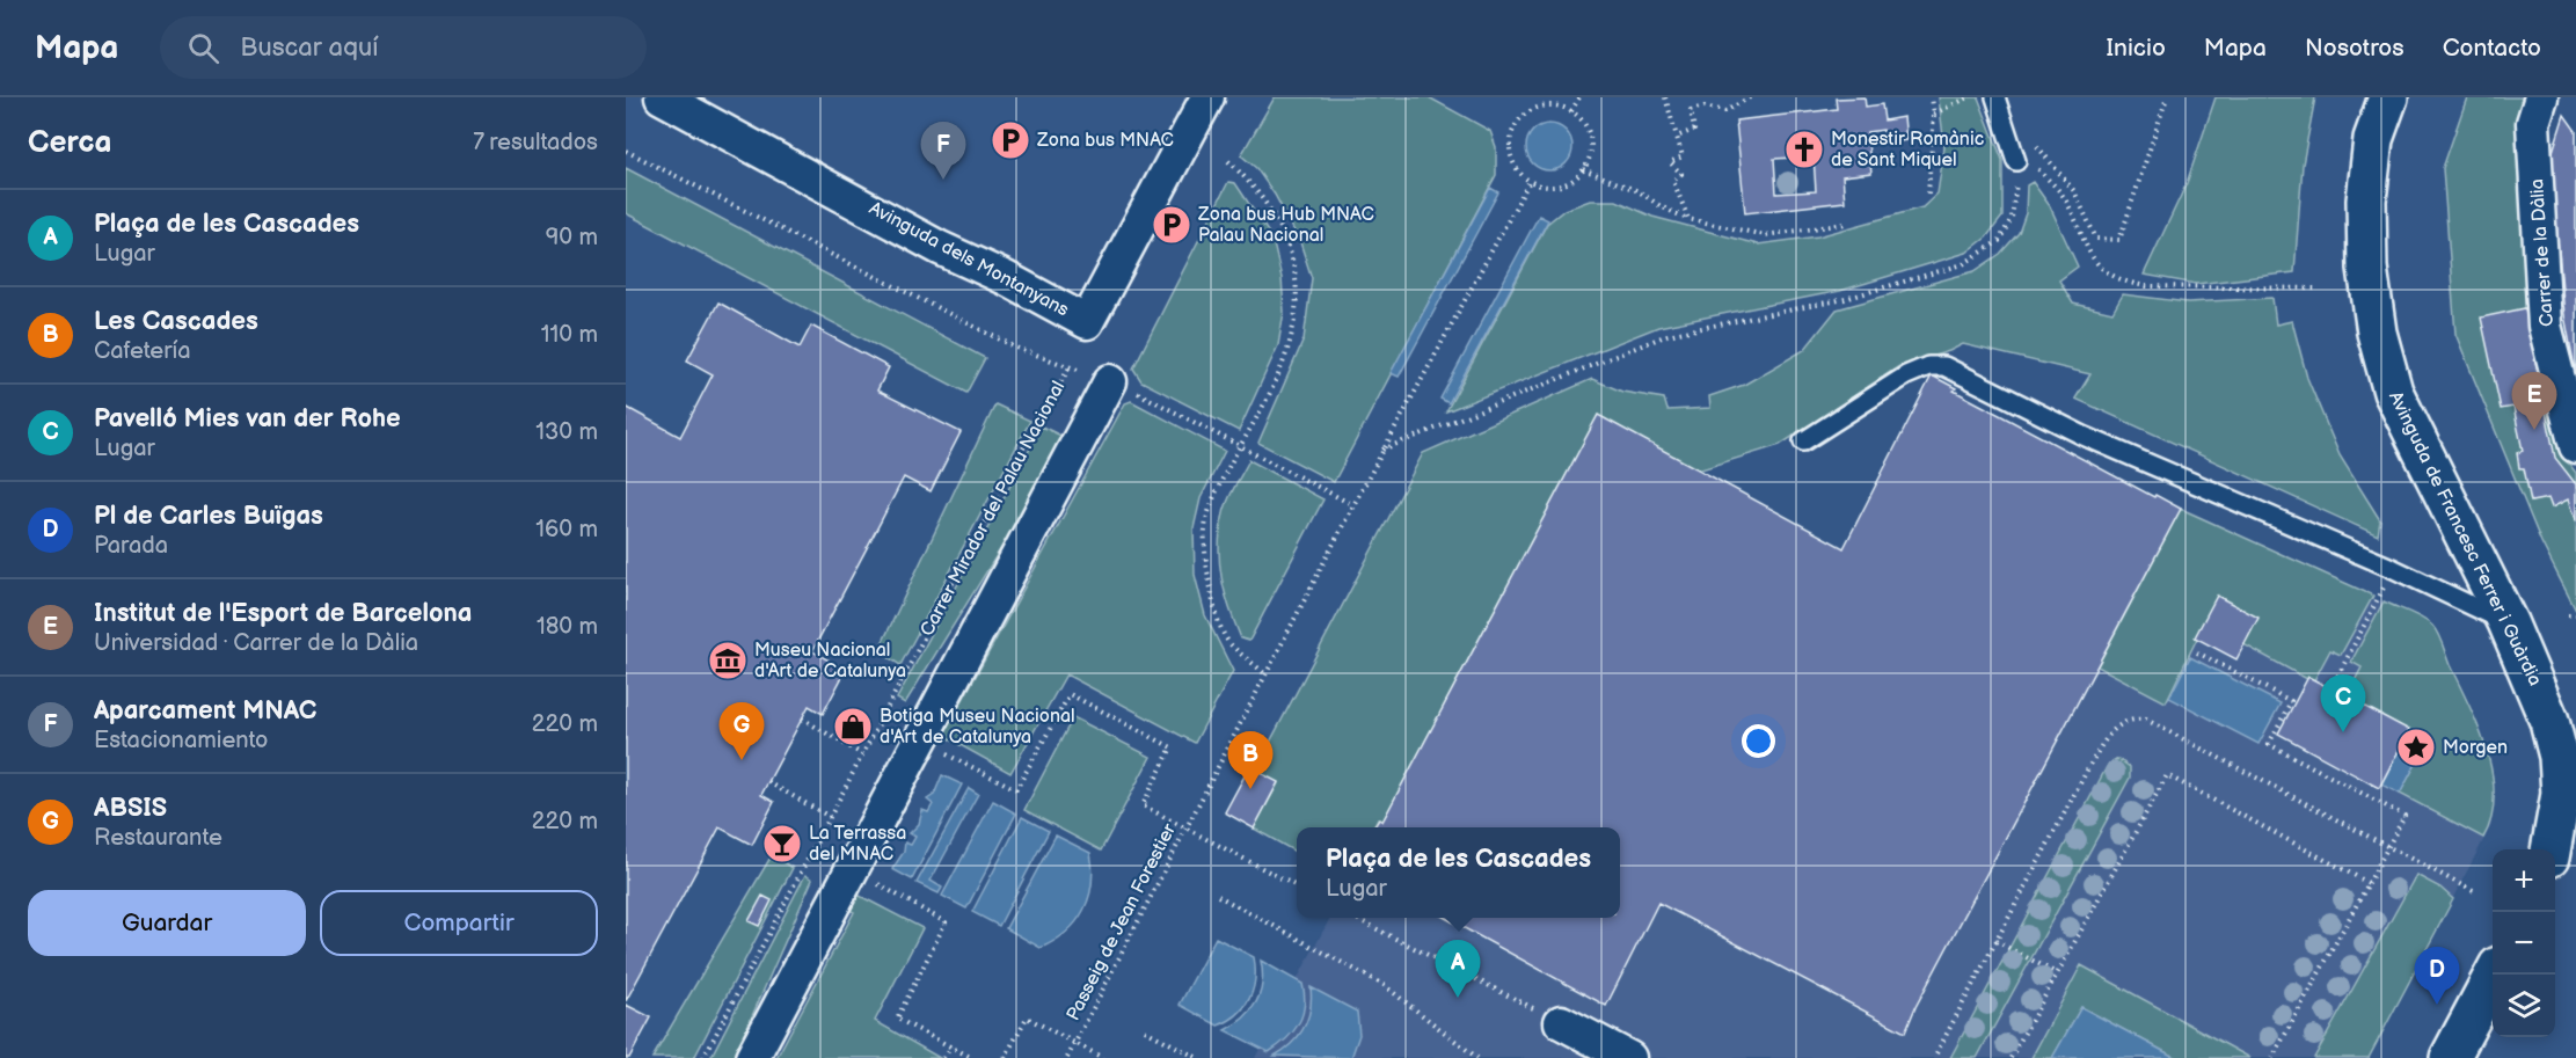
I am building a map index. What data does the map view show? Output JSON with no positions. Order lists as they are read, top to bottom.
{
  "streets": {
    "street": ["Carrer de la Dàlia", "Avinguda dels Montanyans", "Avinguda de Francesc Ferrer i Guàrdia"],
    "path": ["Carrer Mirador del Palau Nacional", "Passeig de Jean Forestier"]
  },
  "places": {
    "parking": ["Zona bus MNAC", "Zona bus Hub MNAC Palau Nacional"],
    "church": ["Monestir Romànic de Sant Miquel"],
    "museum": ["Museu Nacional d'Art de Catalunya"],
    "shop": ["Botiga Museu Nacional d'Art de Catalunya"],
    "place": ["Morgen"],
    "bar": ["La Terrassa del MNAC"]
  },
  "page": {
    "header": "Mapa",
    "search": "Buscar aquí",
    "nav": [
      "Inicio",
      "Mapa",
      "Nosotros",
      "Contacto"
    ],
    "heading": ["Cerca", "7 resultados"],
    "pins": [
      "F",
      "E",
      "C",
      "G",
      "B",
      "A",
      "D"
    ],
    "list": [
      {
        "mark": "A",
        "name": "Plaça de les Cascades",
        "note": "Lugar",
        "value": "90 m"
      },
      {
        "mark": "B",
        "name": "Les Cascades",
        "note": "Cafetería",
        "value": "110 m"
      },
      {
        "mark": "C",
        "name": "Pavelló Mies van der Rohe",
        "note": "Lugar",
        "value": "130 m"
      },
      {
        "mark": "D",
        "name": "Pl de Carles Buïgas",
        "note": "Parada",
        "value": "160 m"
      },
      {
        "mark": "E",
        "name": "Institut de l'Esport de Barcelona",
        "note": "Universidad · Carrer de la Dàlia",
        "value": "180 m"
      },
      {
        "mark": "F",
        "name": "Aparcament MNAC",
        "note": "Estacionamiento",
        "value": "220 m"
      },
      {
        "mark": "G",
        "name": "ABSIS",
        "note": "Restaurante",
        "value": "220 m"
      }
    ],
    "popup": ["Plaça de les Cascades", "Lugar"],
    "map_buttons": ["+", "−"],
    "buttons": ["Guardar", "Compartir"]
  }
}
